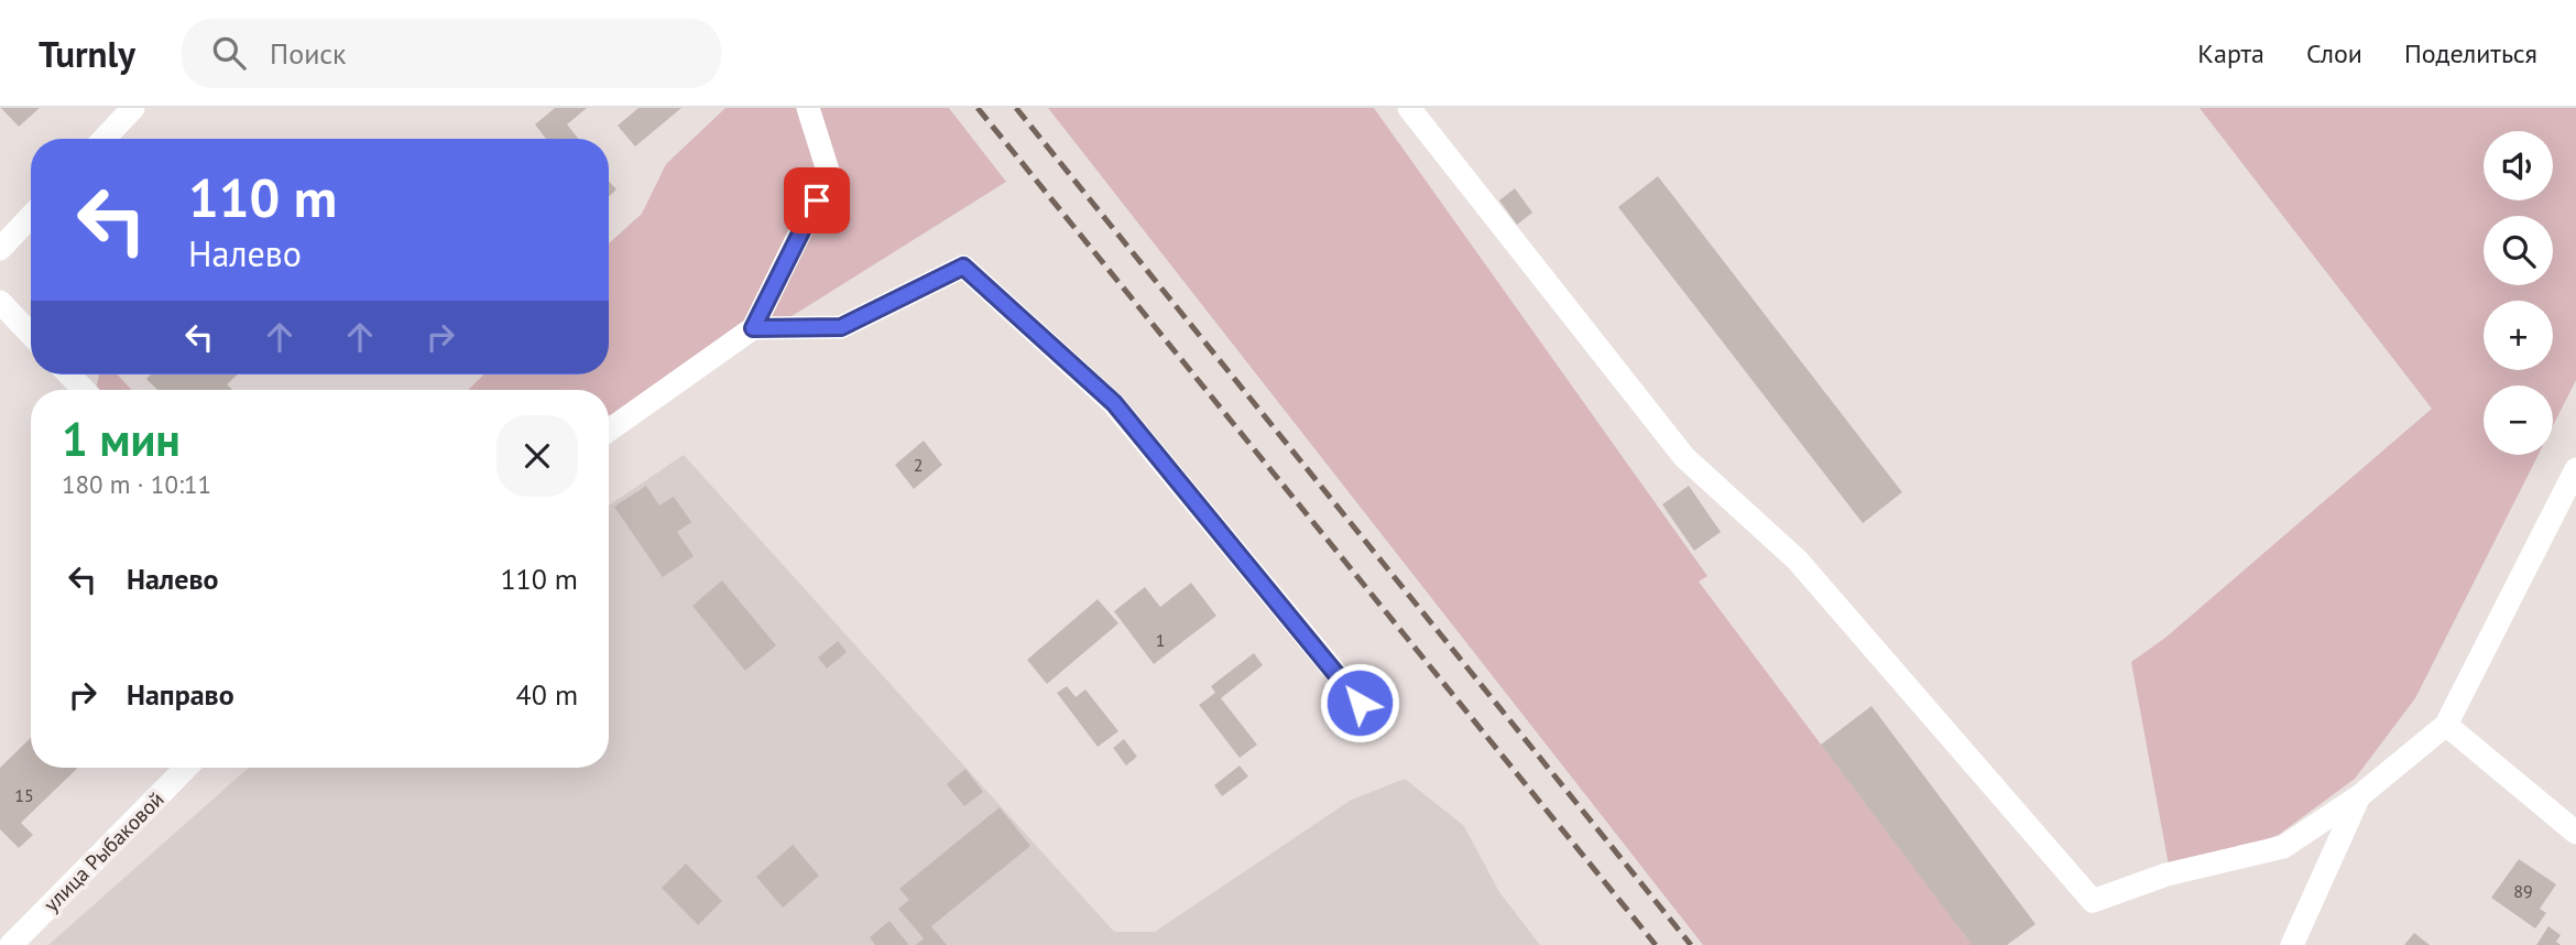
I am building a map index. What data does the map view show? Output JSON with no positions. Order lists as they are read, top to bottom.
{
  "streets": {
    "street": ["улица Рыбаковой"]
  },
  "house_numbers": [
    "2",
    "1",
    "15",
    "89"
  ],
  "page": {
    "header": "Turnly",
    "search": "Поиск",
    "nav": ["Карта", "Слои", "Поделиться"],
    "map_buttons": ["+", "−"],
    "turn": ["110 m", "Налево"],
    "heading": ["1 мин", "180 m · 10:11"],
    "list": [
      {
        "name": "Налево",
        "value": "110 m"
      },
      {
        "name": "Направо",
        "value": "40 m"
      }
    ]
  }
}
